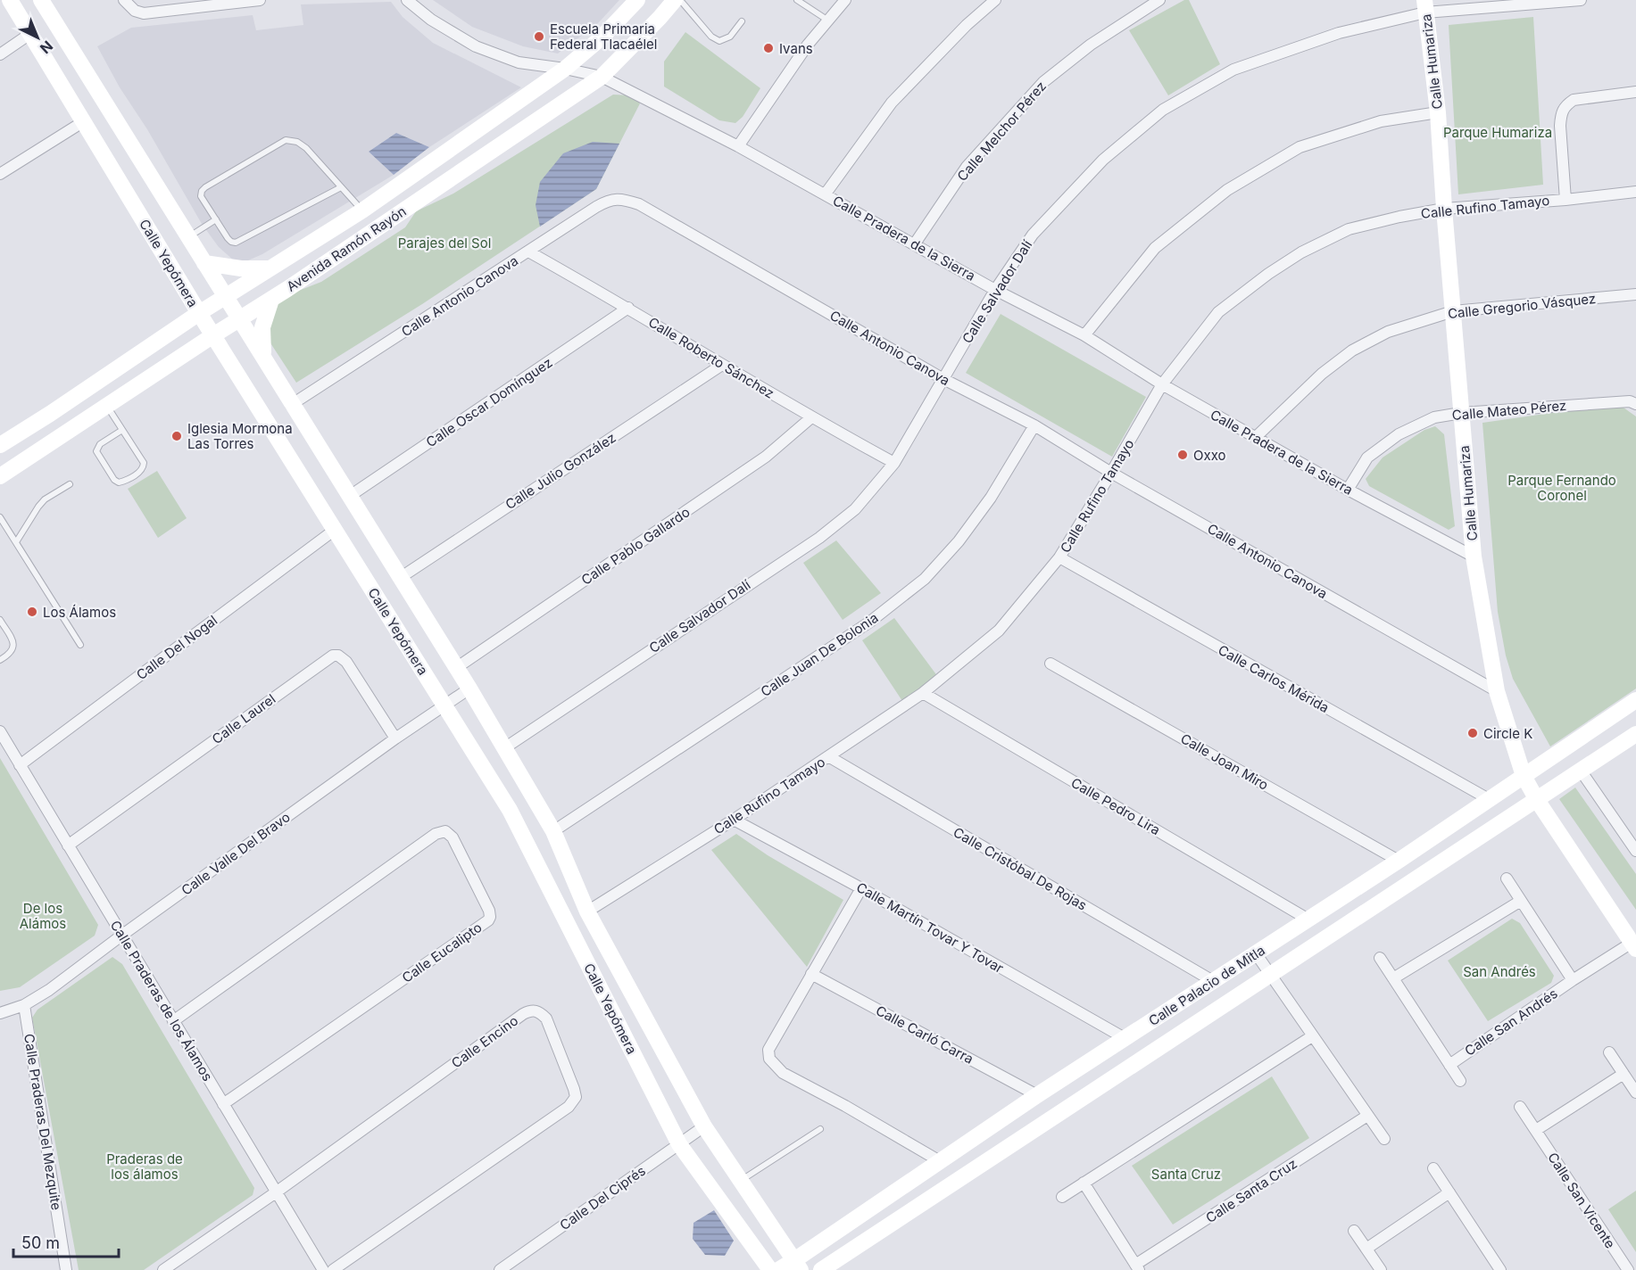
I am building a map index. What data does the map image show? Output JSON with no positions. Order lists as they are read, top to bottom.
{
  "streets": {
    "main road": [
      "Calle Humariza",
      "Avenida Ramón Rayón",
      "Calle Yepómera",
      "Calle Palacio de Mitla"
    ],
    "street": [
      "Calle Melchor Pérez",
      "Calle Rufino Tamayo",
      "Calle Pradera de la Sierra",
      "Calle Salvador Dalí",
      "Calle Antonio Canova",
      "Calle Gregorio Vásquez",
      "Calle Roberto Sánchez",
      "Calle Oscar Domínguez",
      "Calle Mateo Pérez",
      "Calle Julio González",
      "Calle Pablo Gallardo",
      "Calle Del Nogal",
      "Calle Juan De Bolonia",
      "Calle Carlos Mérida",
      "Calle Laurel",
      "Calle Joan Miro",
      "Calle Pedro Lira",
      "Calle Valle Del Bravo",
      "Calle Cristóbal De Rojas",
      "Calle Martín Tovar Y Tovar",
      "Calle Eucalipto",
      "Calle Praderas de los Álamos",
      "Calle San Andrés",
      "Calle Carló Carra",
      "Calle Encino",
      "Calle Praderas Del Mezquite",
      "Calle Santa Cruz",
      "Calle Del Ciprés",
      "Calle San Vicente"
    ]
  },
  "crossings": [
    ["Calle Humariza", "Calle Rufino Tamayo"],
    ["Calle Humariza", "Calle Pradera de la Sierra"],
    ["Calle Humariza", "Calle Salvador Dalí"],
    ["Calle Humariza", "Calle Antonio Canova"],
    ["Calle Humariza", "Calle Gregorio Vásquez"],
    ["Calle Humariza", "Calle Mateo Pérez"],
    ["Calle Humariza", "Calle Palacio de Mitla"],
    ["Calle Humariza", "Calle San Andrés"],
    ["Calle Melchor Pérez", "Calle Pradera de la Sierra"],
    ["Calle Rufino Tamayo", "Calle Pradera de la Sierra"],
    ["Calle Rufino Tamayo", "Calle Yepómera"],
    ["Calle Rufino Tamayo", "Calle Antonio Canova"],
    ["Calle Rufino Tamayo", "Calle Carlos Mérida"],
    ["Calle Rufino Tamayo", "Calle Pedro Lira"],
    ["Calle Rufino Tamayo", "Calle Cristóbal De Rojas"],
    ["Calle Rufino Tamayo", "Calle Martín Tovar Y Tovar"],
    ["Calle Pradera de la Sierra", "Avenida Ramón Rayón"],
    ["Calle Pradera de la Sierra", "Calle Salvador Dalí"],
    ["Calle Pradera de la Sierra", "Calle Gregorio Vásquez"],
    ["Calle Pradera de la Sierra", "Calle Mateo Pérez"],
    ["Avenida Ramón Rayón", "Calle Yepómera"],
    ["Calle Yepómera", "Calle Salvador Dalí"],
    ["Calle Yepómera", "Calle Antonio Canova"],
    ["Calle Yepómera", "Calle Oscar Domínguez"],
    ["Calle Yepómera", "Calle Julio González"],
    ["Calle Yepómera", "Calle Pablo Gallardo"],
    ["Calle Yepómera", "Calle Del Nogal"],
    ["Calle Yepómera", "Calle Juan De Bolonia"],
    ["Calle Yepómera", "Calle Valle Del Bravo"],
    ["Calle Yepómera", "Calle Palacio de Mitla"],
    ["Calle Yepómera", "Calle Del Ciprés"],
    ["Calle Salvador Dalí", "Calle Antonio Canova"],
    ["Calle Salvador Dalí", "Calle Roberto Sánchez"],
    ["Calle Antonio Canova", "Calle Roberto Sánchez"],
    ["Calle Antonio Canova", "Calle Juan De Bolonia"],
    ["Calle Roberto Sánchez", "Calle Oscar Domínguez"],
    ["Calle Roberto Sánchez", "Calle Julio González"],
    ["Calle Roberto Sánchez", "Calle Pablo Gallardo"],
    ["Calle Del Nogal", "Calle Praderas de los Álamos"],
    ["Calle Carlos Mérida", "Calle Palacio de Mitla"],
    ["Calle Laurel", "Calle Valle Del Bravo"],
    ["Calle Laurel", "Calle Praderas de los Álamos"],
    ["Calle Joan Miro", "Calle Palacio de Mitla"],
    ["Calle Pedro Lira", "Calle Palacio de Mitla"],
    ["Calle Valle Del Bravo", "Calle Praderas de los Álamos"],
    ["Calle Valle Del Bravo", "Calle Praderas Del Mezquite"],
    ["Calle Cristóbal De Rojas", "Calle Palacio de Mitla"],
    ["Calle Martín Tovar Y Tovar", "Calle Palacio de Mitla"],
    ["Calle Eucalipto", "Calle Praderas de los Álamos"],
    ["Calle Palacio de Mitla", "Calle Carló Carra"],
    ["Calle Praderas de los Álamos", "Calle Encino"]
  ],
  "parks": [
    "Parque Humariza",
    "Parajes del Sol",
    "Parque Fernando Coronel",
    "De los Alámos",
    "San Andrés",
    "Praderas de los álamos",
    "Santa Cruz"
  ],
  "places": [
    "Escuela Primaria Federal Tlacaélel",
    "Ivans",
    "Iglesia Mormona Las Torres",
    "Oxxo",
    "Los Álamos",
    "Circle K"
  ],
  "scale_bar": "50 m",
  "north": "bottom right"
}
